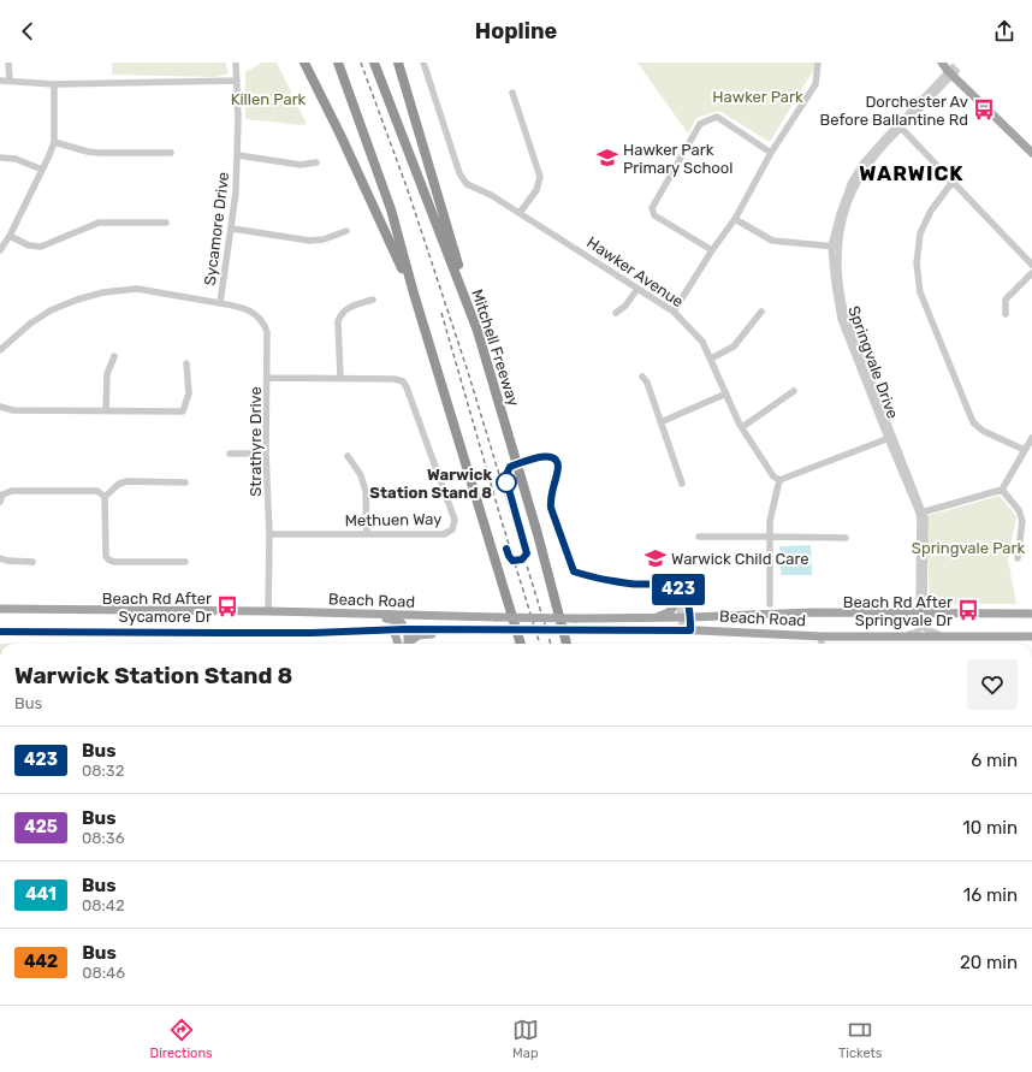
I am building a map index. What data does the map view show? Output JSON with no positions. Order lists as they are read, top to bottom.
{
  "streets": {
    "highway": ["Mitchell Freeway"],
    "main road": ["Beach Road"],
    "street": [
      "Sycamore Drive",
      "Hawker Avenue",
      "Springvale Drive",
      "Strathyre Drive",
      "Methuen Way"
    ]
  },
  "crossings": [
    ["Sycamore Drive", "Strathyre Drive"],
    ["Springvale Drive", "Beach Road"],
    ["Strathyre Drive", "Methuen Way"],
    ["Strathyre Drive", "Beach Road"]
  ],
  "districts": ["WARWICK"],
  "parks": ["Hawker Park", "Killen Park", "Springvale Park"],
  "places": {
    "bus stop": ["Dorchester Av Before Ballantine Rd", "Beach Rd After Sycamore Dr", "Beach Rd After Springvale Dr"],
    "school or university": ["Hawker Park Primary School", "Warwick Child Care"],
    "other": ["Warwick Station Stand 8"]
  },
  "lines": ["bus line 423"],
  "page": {
    "header": "Hopline",
    "on_map": "423",
    "heading": ["Warwick Station Stand 8", "Bus"],
    "list": [
      {
        "mark": "423",
        "name": "Bus",
        "note": "08:32",
        "value": "6 min"
      },
      {
        "mark": "425",
        "name": "Bus",
        "note": "08:36",
        "value": "10 min"
      },
      {
        "mark": "441",
        "name": "Bus",
        "note": "08:42",
        "value": "16 min"
      },
      {
        "mark": "442",
        "name": "Bus",
        "note": "08:46",
        "value": "20 min"
      }
    ],
    "tabs": ["Directions", "Map", "Tickets"]
  }
}
